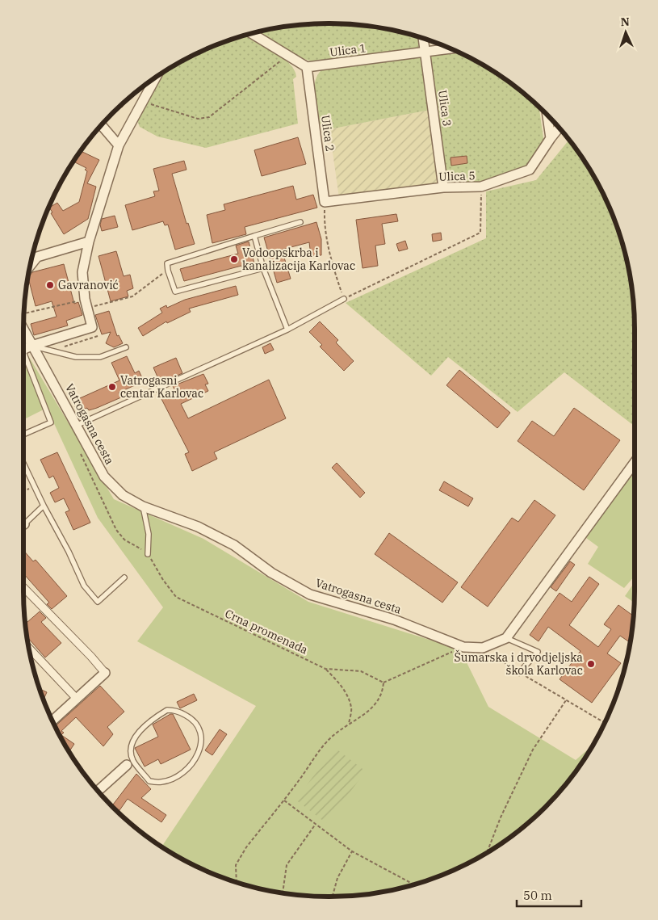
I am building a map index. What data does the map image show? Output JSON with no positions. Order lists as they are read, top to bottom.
{
  "streets": {
    "street": [
      "Ulica 1",
      "Ulica 3",
      "Ulica 2",
      "Ulica 5",
      "Vatrogasna cesta"
    ],
    "path": ["Crna promenada"]
  },
  "crossings": [
    ["Ulica 1", "Ulica 3"],
    ["Ulica 1", "Ulica 2"],
    ["Ulica 3", "Ulica 5"],
    ["Ulica 2", "Ulica 5"]
  ],
  "places": [
    "Vodoopskrba i kanalizacija Karlovac",
    "Gavranović",
    "Vatrogasni centar Karlovac",
    "Šumarska i drvodjeljska škola Karlovac"
  ],
  "scale_bar": "50 m",
  "north": "top"
}
